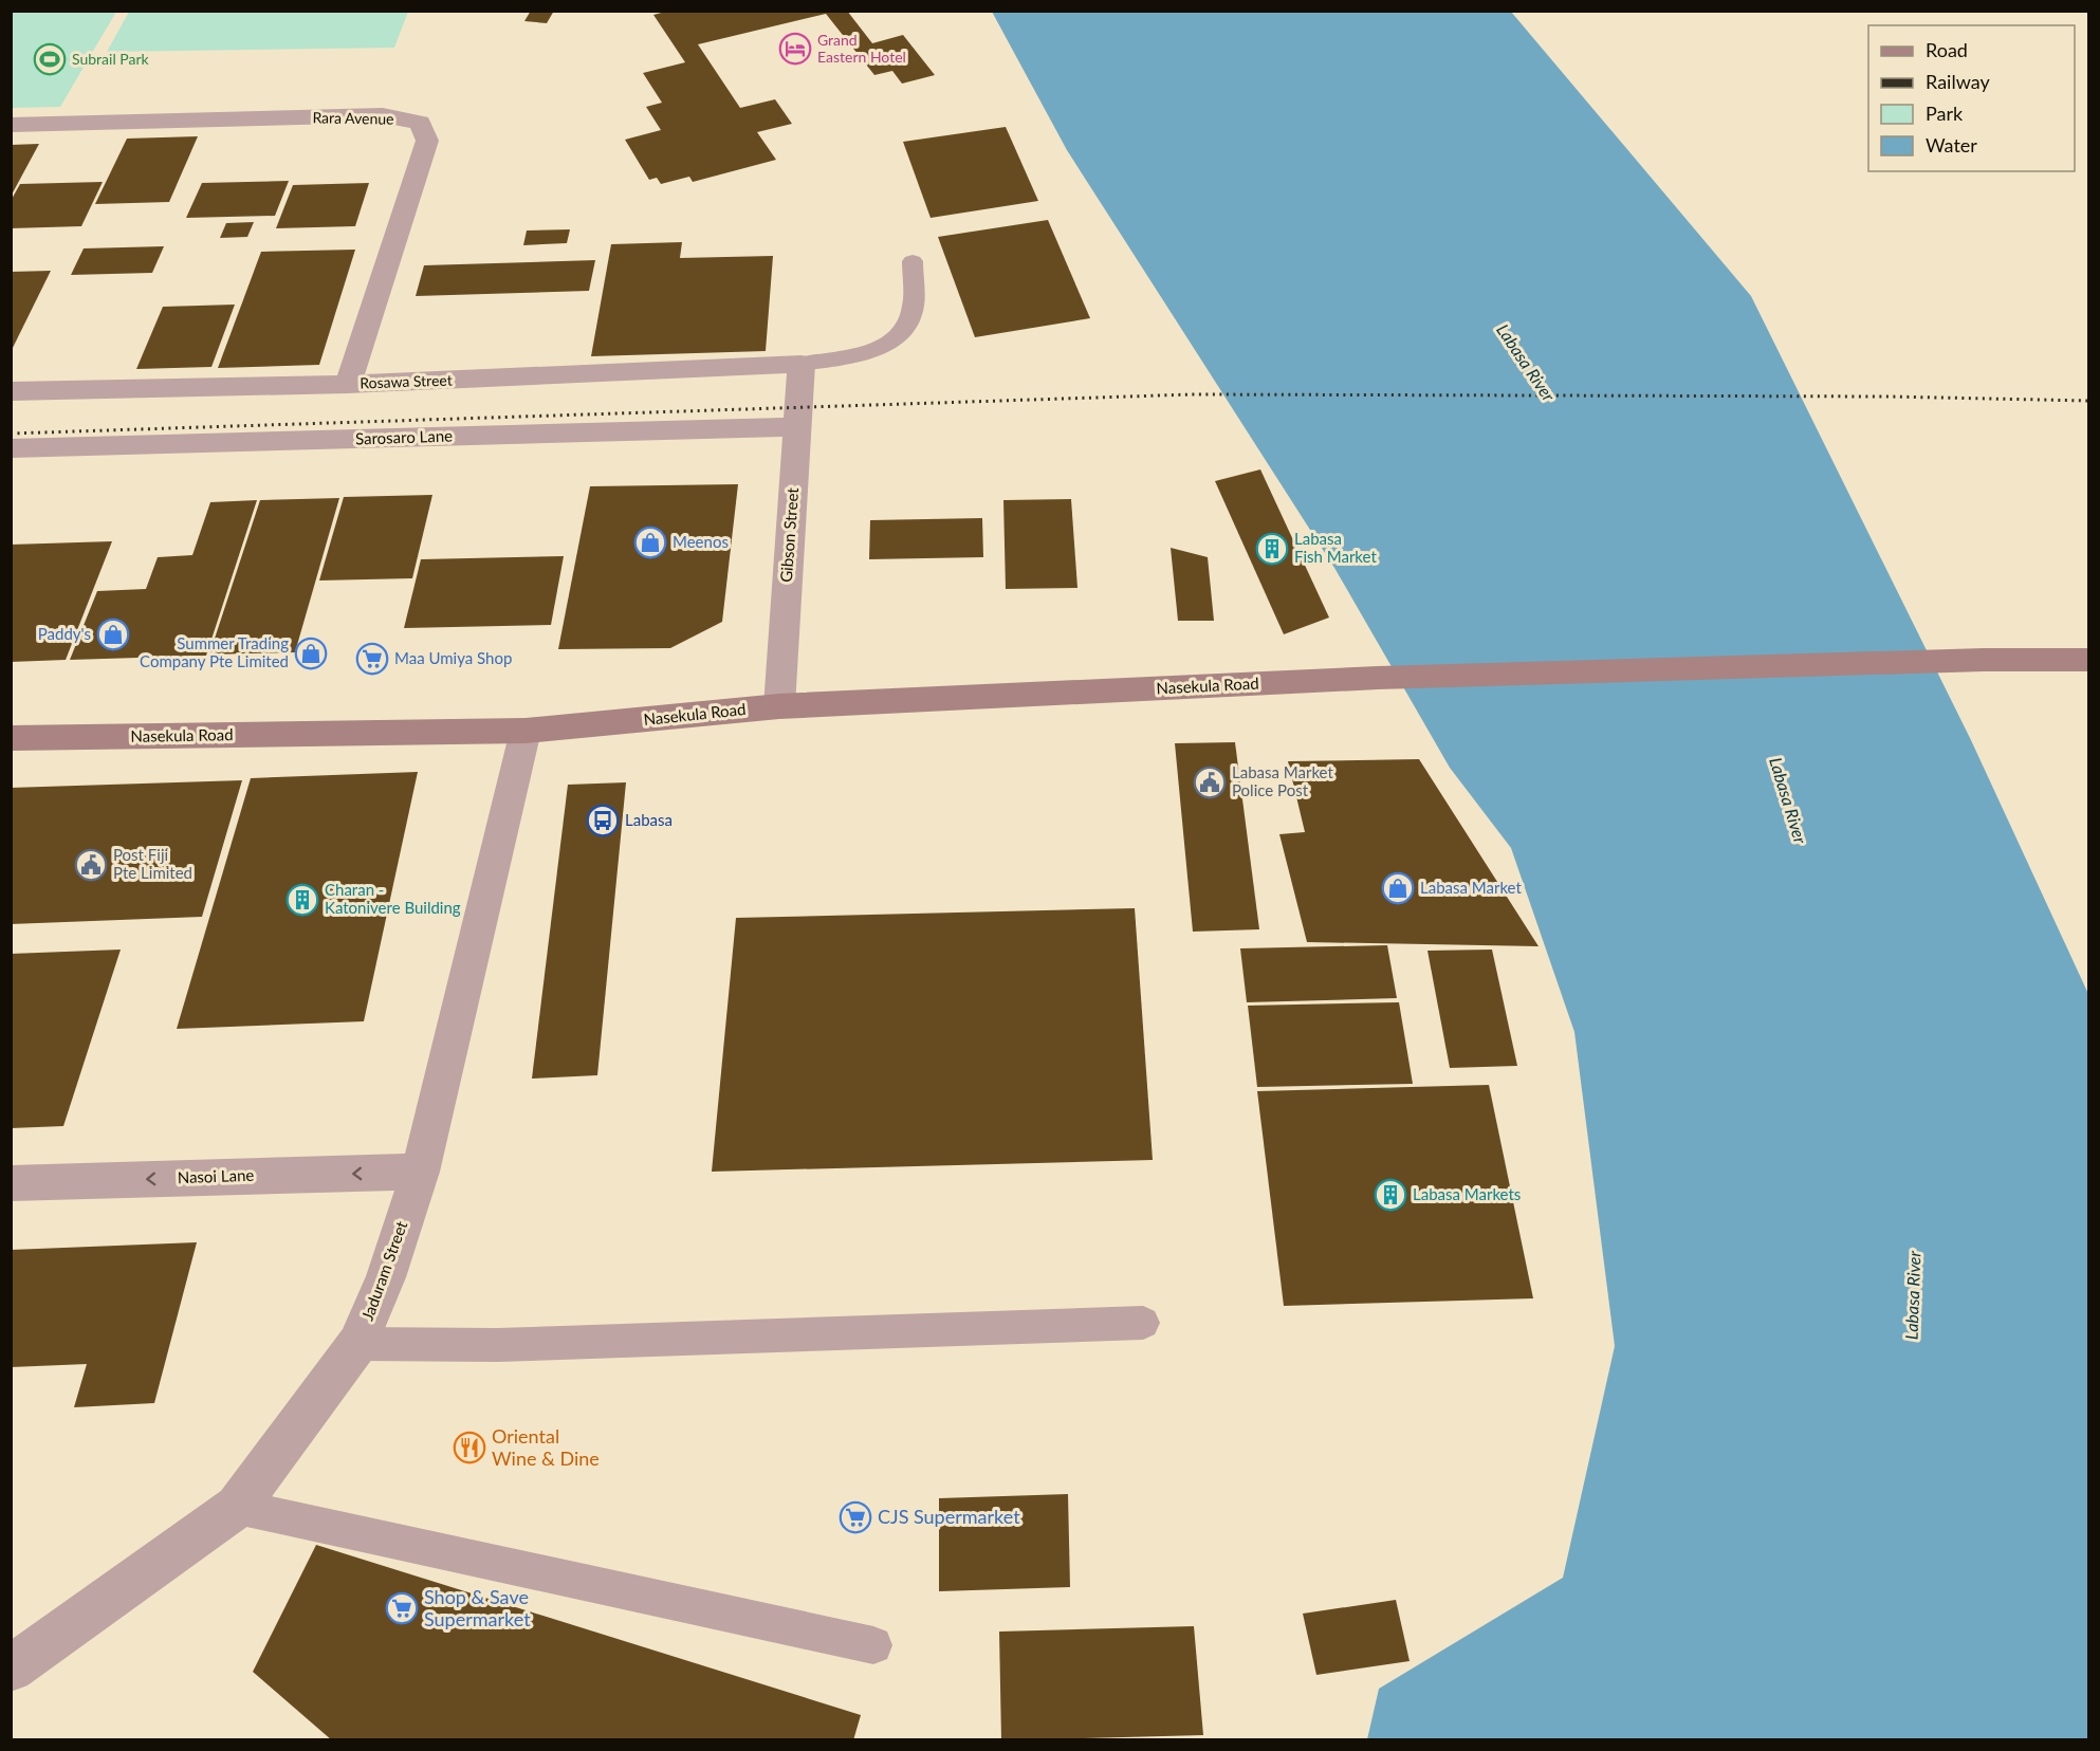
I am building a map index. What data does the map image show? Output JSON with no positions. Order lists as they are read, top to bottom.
{
  "streets": {
    "main road": ["Nasekula Road"],
    "street": [
      "Rara Avenue",
      "Rosawa Street",
      "Sarosaro Lane",
      "Gibson Street",
      "Nasoi Lane",
      "Jaduram Street"
    ]
  },
  "crossings": [
    ["Rara Avenue", "Rosawa Street"],
    ["Rosawa Street", "Gibson Street"],
    ["Sarosaro Lane", "Gibson Street"],
    ["Gibson Street", "Nasekula Road"],
    ["Nasekula Road", "Jaduram Street"],
    ["Nasoi Lane", "Jaduram Street"]
  ],
  "one_way": ["Nasoi Lane"],
  "water": ["Labasa River"],
  "places": {
    "hotel": ["Grand Eastern Hotel"],
    "sports": ["Subrail Park"],
    "shop": [
      "Meenos",
      "Paddy's",
      "Summer Trading Company Pte Limited",
      "Labasa Market"
    ],
    "building": ["Labasa Fish Market", "Charan - Katonivere Building", "Labasa Markets"],
    "supermarket": ["Maa Umiya Shop", "CJS Supermarket", "Shop & Save Supermarket"],
    "public building": ["Labasa Market Police Post", "Post Fiji Pte Limited"],
    "bus stop": ["Labasa"],
    "restaurant": ["Oriental Wine & Dine"]
  },
  "legend": [
    "Road",
    "Railway",
    "Park",
    "Water"
  ]
}
